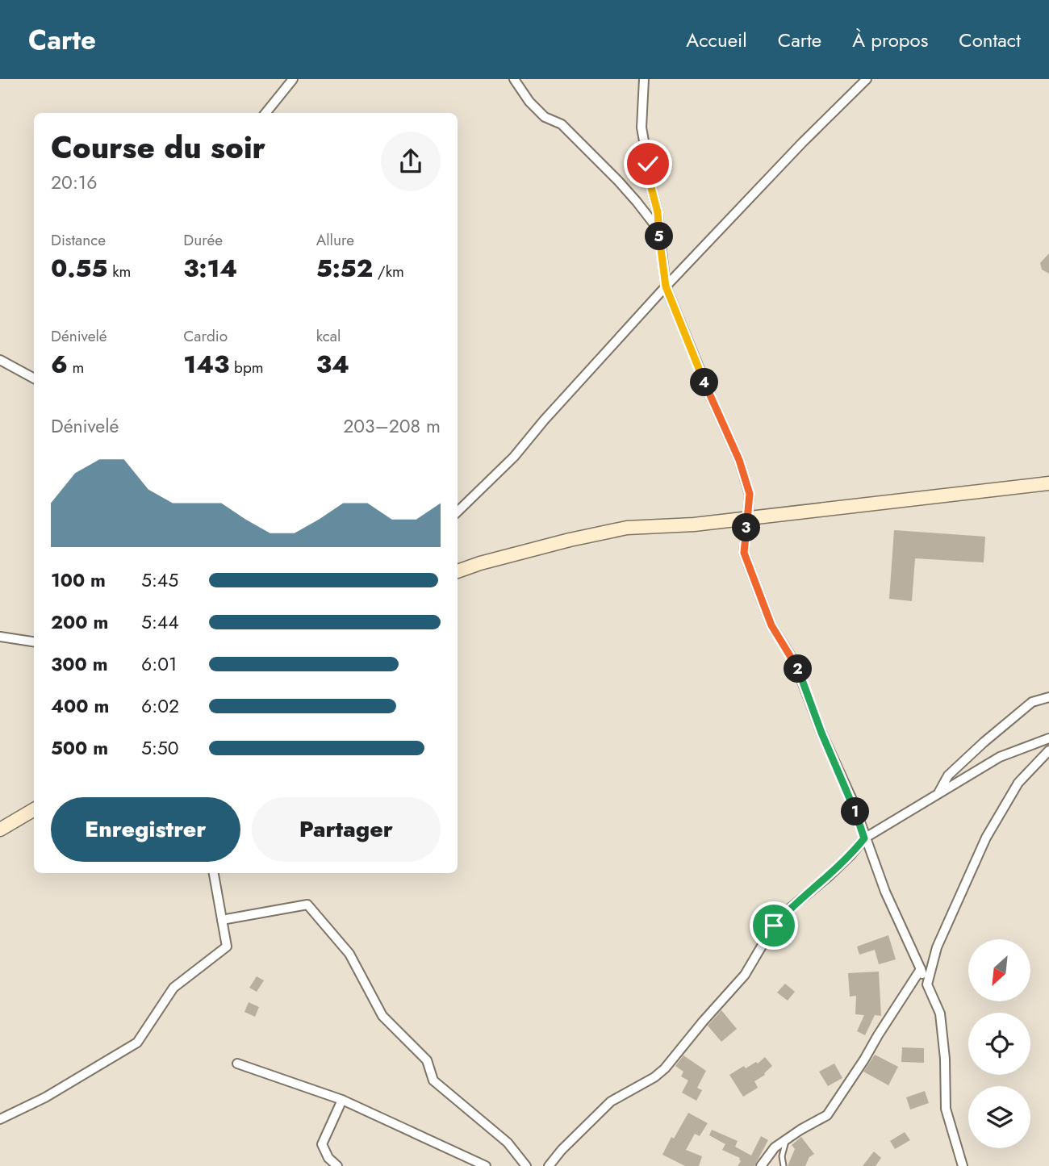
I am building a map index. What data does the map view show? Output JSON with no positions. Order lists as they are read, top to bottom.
{
  "north": "bottom left",
  "page": {
    "header": "Carte",
    "nav": [
      "Accueil",
      "Carte",
      "À propos",
      "Contact"
    ],
    "heading": ["Course du soir", "20:16"],
    "stats": [
      ["Distance", "0.55 km"],
      ["Durée", "3:14"],
      ["Allure", "5:52 /km"],
      ["Dénivelé", "6 m"],
      ["Cardio", "143 bpm"],
      ["kcal", "34"]
    ],
    "pins": [
      "5",
      "4",
      "3",
      "2",
      "1"
    ],
    "chart": ["Dénivelé", "203–208 m"],
    "list": [
      {
        "name": "100 m",
        "note": "5:45"
      },
      {
        "name": "200 m",
        "note": "5:44"
      },
      {
        "name": "300 m",
        "note": "6:01"
      },
      {
        "name": "400 m",
        "note": "6:02"
      },
      {
        "name": "500 m",
        "note": "5:50"
      }
    ],
    "buttons": ["Enregistrer", "Partager"]
  }
}
